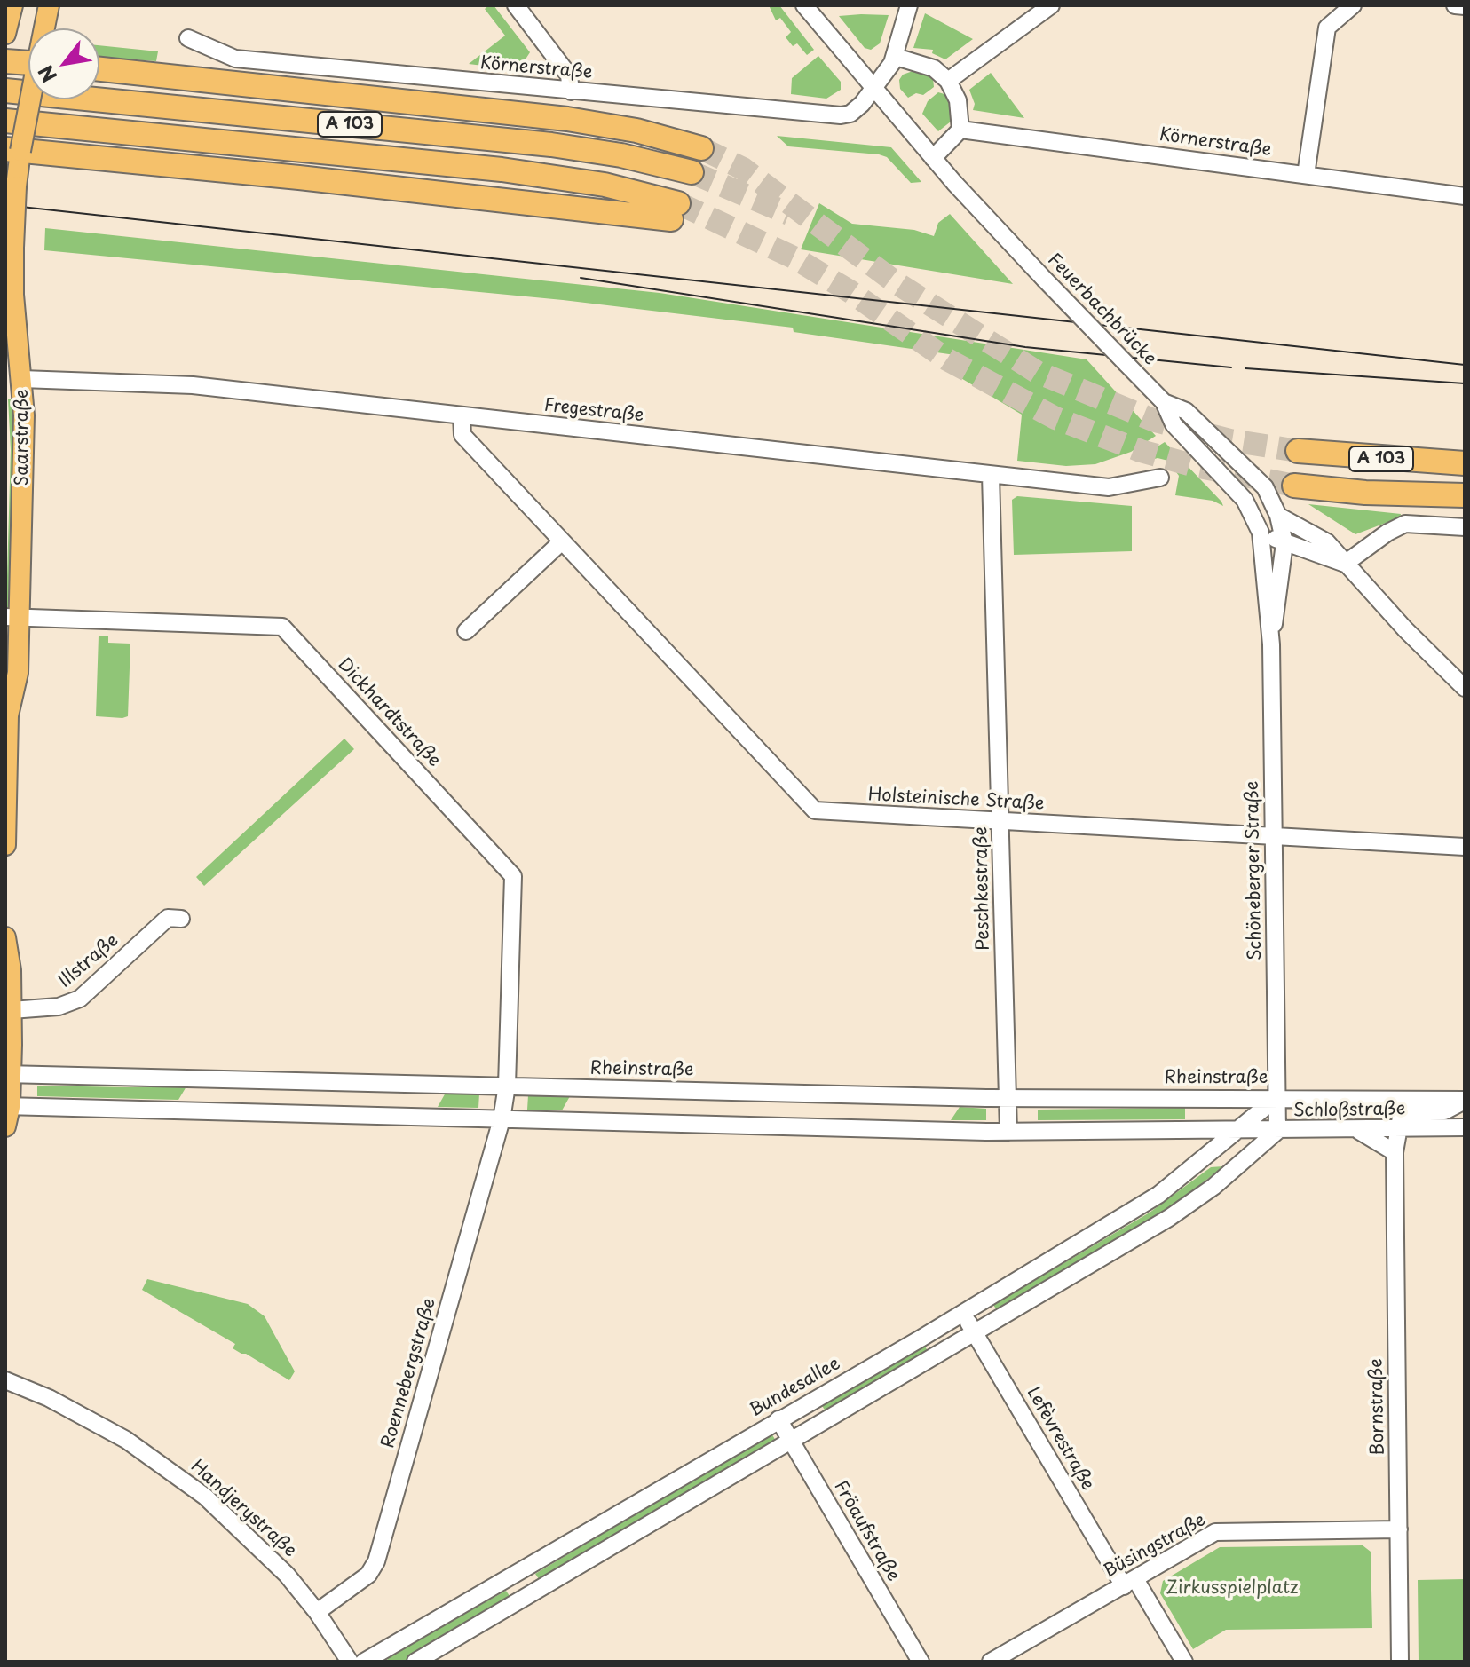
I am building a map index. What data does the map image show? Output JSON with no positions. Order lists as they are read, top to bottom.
{
  "streets": {
    "highway": ["A 103"],
    "main road": ["Saarstraße"],
    "street": [
      "Körnerstraße",
      "Feuerbachbrücke",
      "Fregestraße",
      "Dickhardtstraße",
      "Holsteinische Straße",
      "Schöneberger Straße",
      "Peschkestraße",
      "Illstraße",
      "Rheinstraße",
      "Schloßstraße",
      "Roennebergstraße",
      "Bundesallee",
      "Bornstraße",
      "Lefèvrestraße",
      "Handjerystraße",
      "Fröaufstraße",
      "Büsingstraße"
    ]
  },
  "crossings": [
    ["Körnerstraße", "Feuerbachbrücke"],
    ["A 103", "Saarstraße"],
    ["Fregestraße", "Saarstraße"],
    ["Fregestraße", "Holsteinische Straße"],
    ["Fregestraße", "Peschkestraße"],
    ["Saarstraße", "Dickhardtstraße"],
    ["Dickhardtstraße", "Rheinstraße"],
    ["Dickhardtstraße", "Roennebergstraße"],
    ["Holsteinische Straße", "Schöneberger Straße"],
    ["Holsteinische Straße", "Peschkestraße"],
    ["Schöneberger Straße", "Rheinstraße"],
    ["Schöneberger Straße", "Schloßstraße"],
    ["Schöneberger Straße", "Bundesallee"],
    ["Peschkestraße", "Rheinstraße"],
    ["Rheinstraße", "Schloßstraße"],
    ["Rheinstraße", "Bundesallee"],
    ["Schloßstraße", "Bundesallee"],
    ["Schloßstraße", "Bornstraße"],
    ["Roennebergstraße", "Handjerystraße"],
    ["Bundesallee", "Lefèvrestraße"],
    ["Bundesallee", "Fröaufstraße"],
    ["Bornstraße", "Büsingstraße"],
    ["Lefèvrestraße", "Büsingstraße"]
  ],
  "parks": ["Zirkusspielplatz"],
  "north": "bottom left"
}
